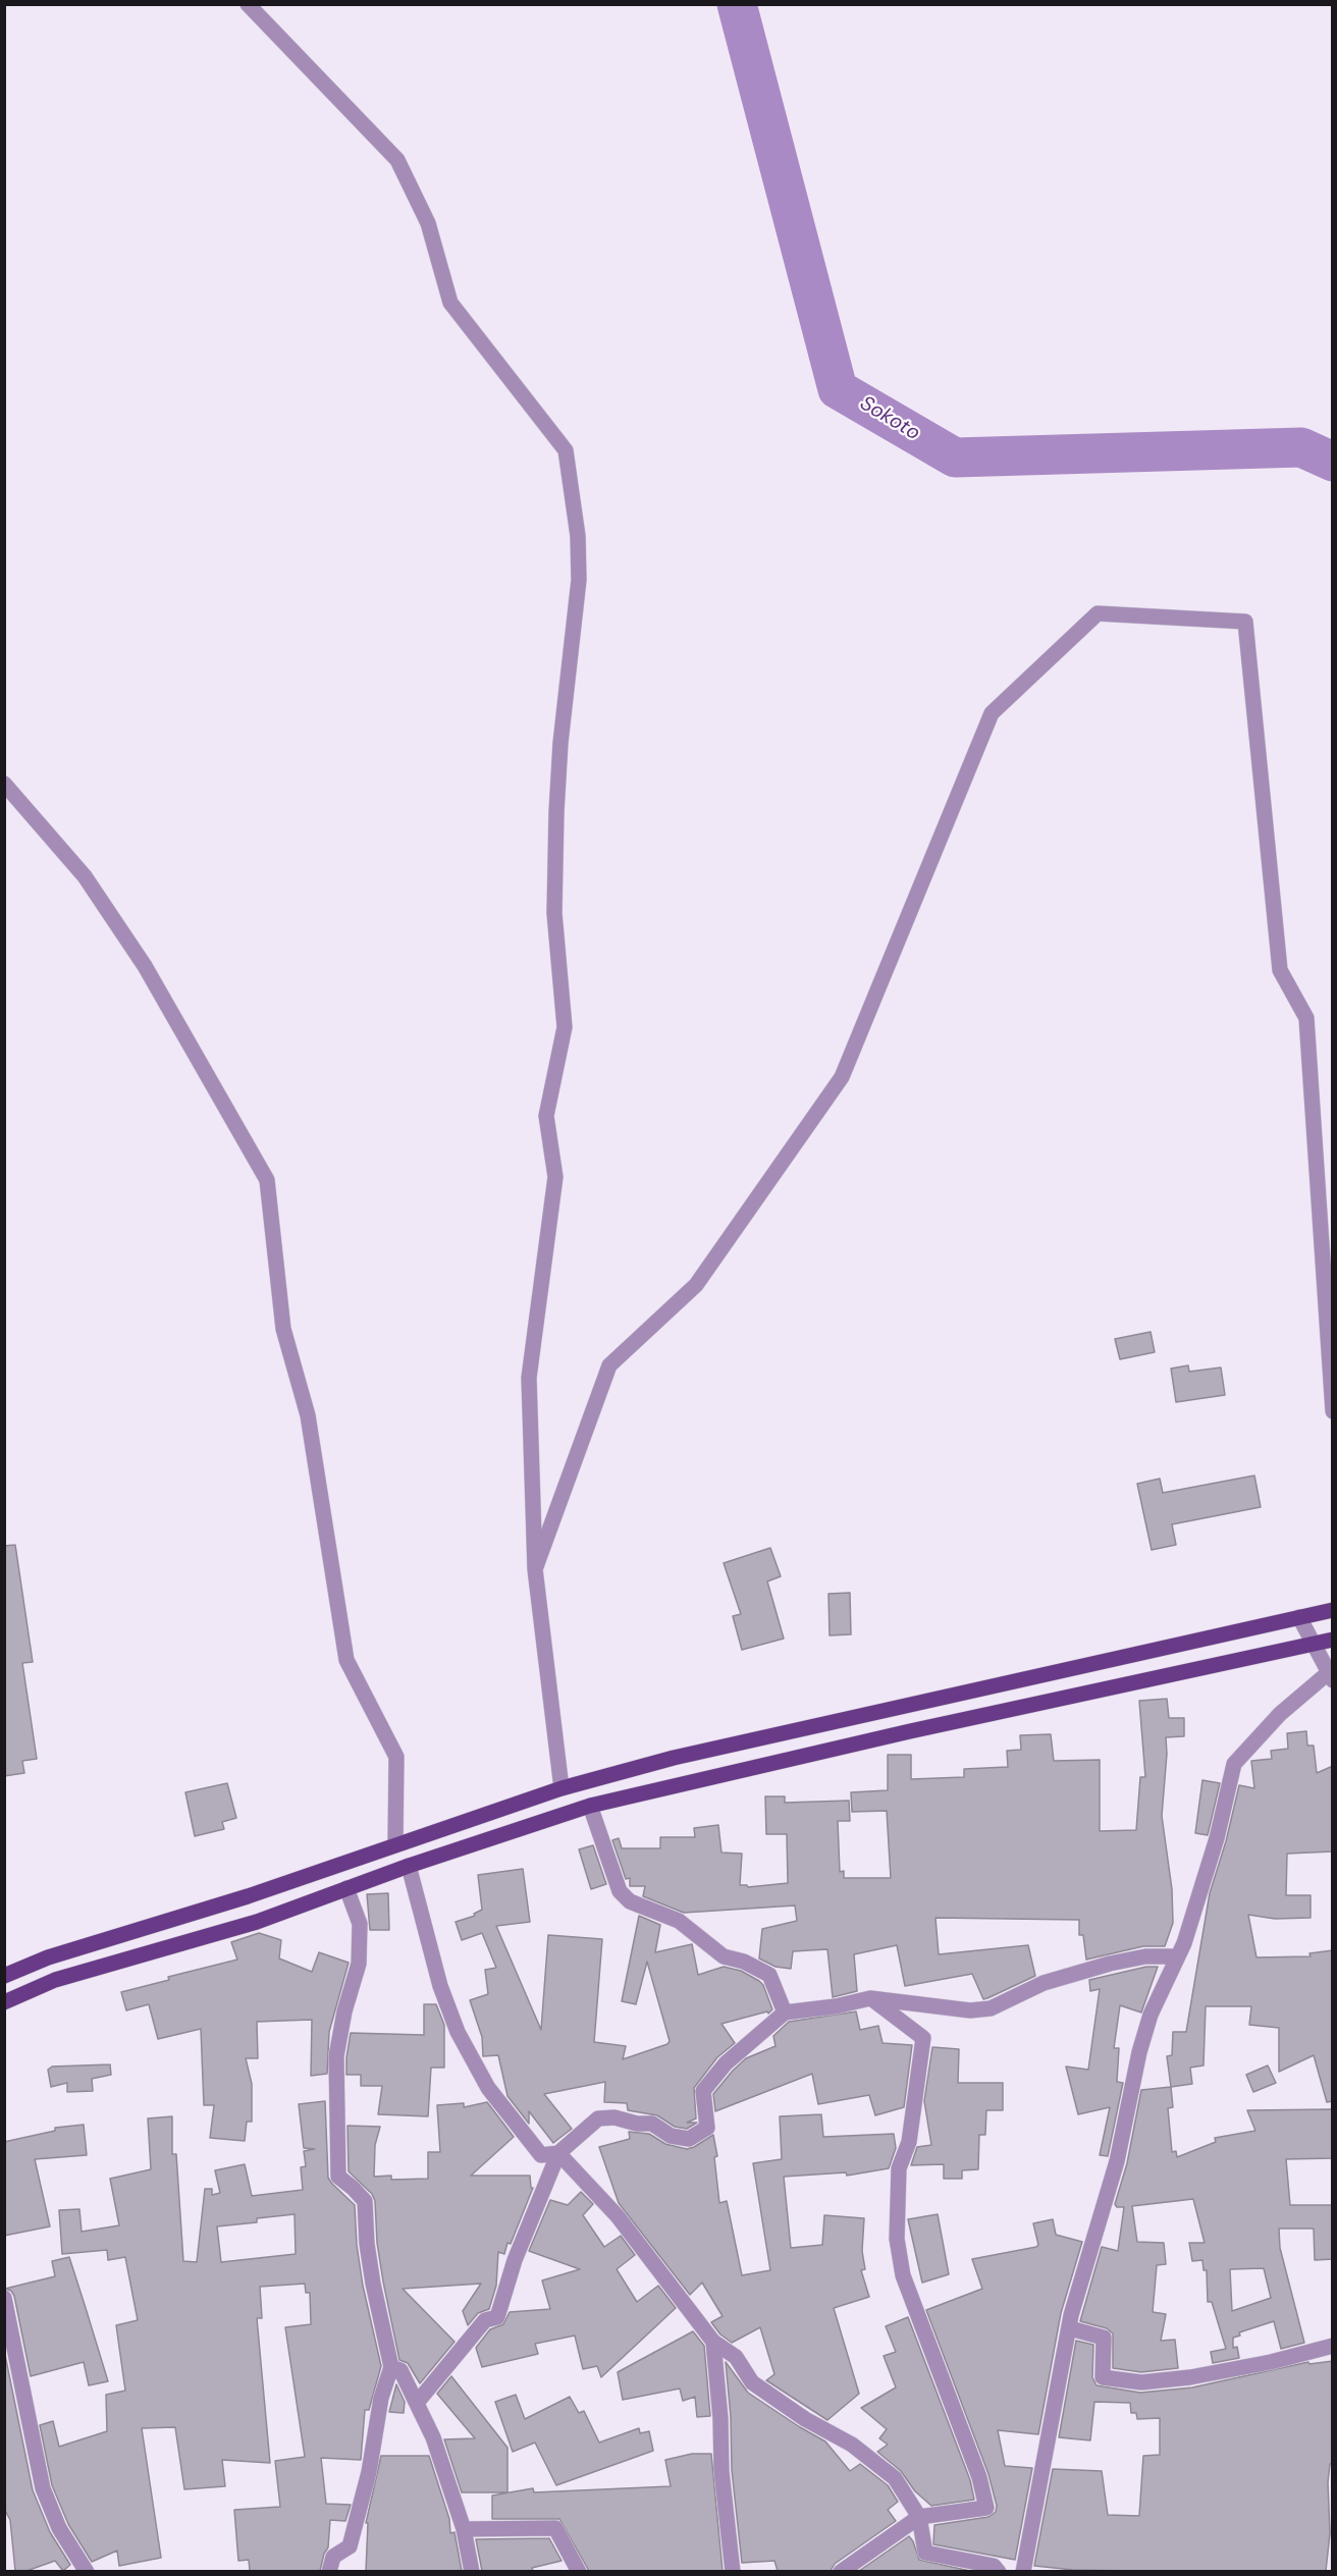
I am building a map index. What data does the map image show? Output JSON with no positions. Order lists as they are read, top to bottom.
{
  "water": ["Sokoto"]
}
